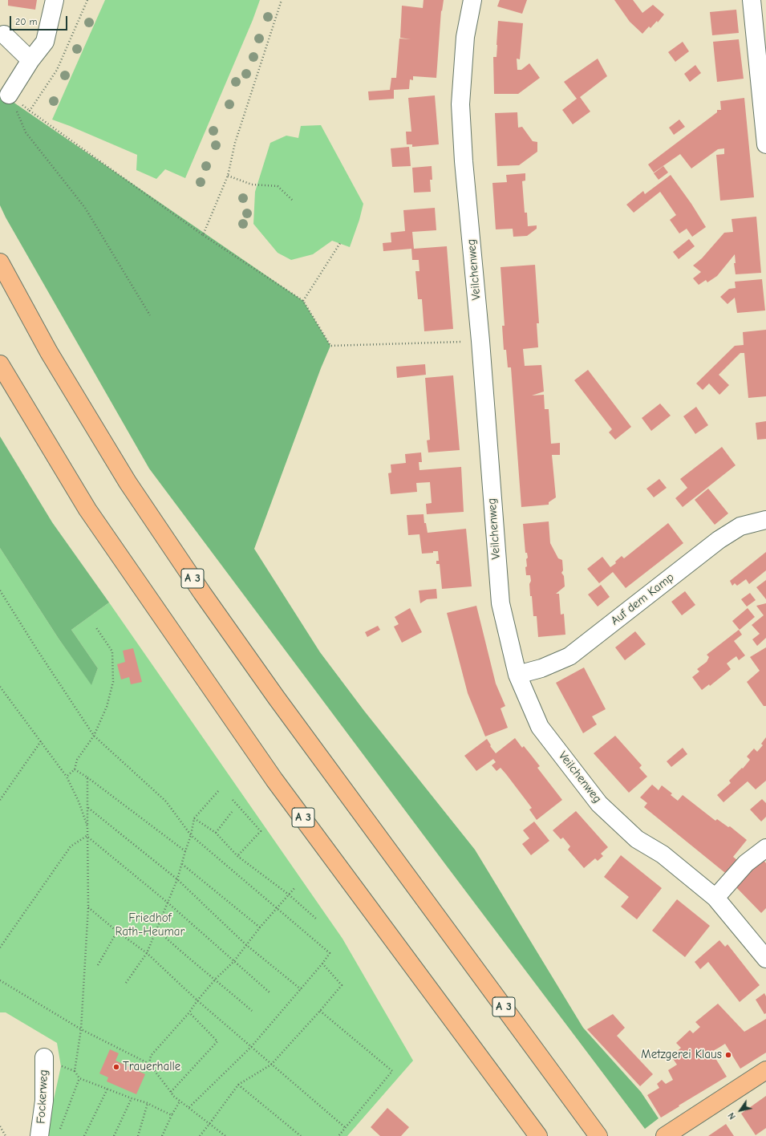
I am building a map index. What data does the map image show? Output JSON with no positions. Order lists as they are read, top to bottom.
{
  "streets": {
    "main road": ["A 3"],
    "street": ["Veilchenweg", "Auf dem Kamp", "Fockerweg"]
  },
  "crossings": [
    ["Veilchenweg", "Auf dem Kamp"]
  ],
  "parks": ["Friedhof Rath-Heumar"],
  "places": ["Metzgerei Klaus", "Trauerhalle"],
  "scale_bar": "20 m",
  "north": "bottom left"
}
